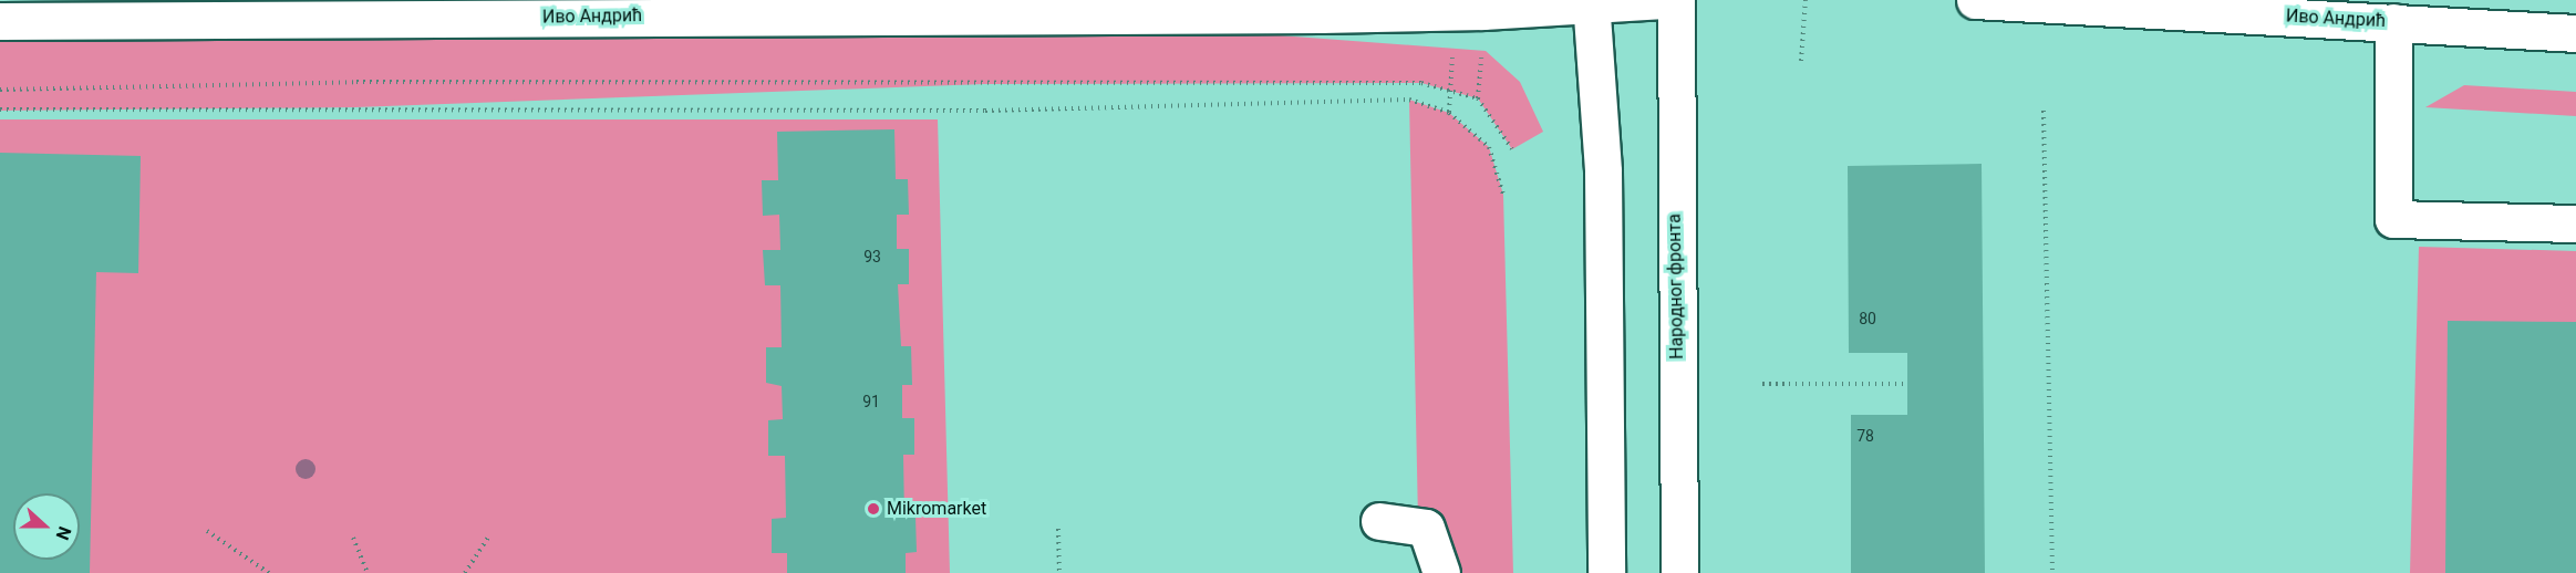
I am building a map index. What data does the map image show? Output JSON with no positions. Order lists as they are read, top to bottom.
{
  "streets": {
    "street": ["Иво Андрић", "Народног фронта"]
  },
  "places": ["Mikromarket"],
  "house_numbers": [
    "93",
    "80",
    "91",
    "78"
  ],
  "north": "right"
}
